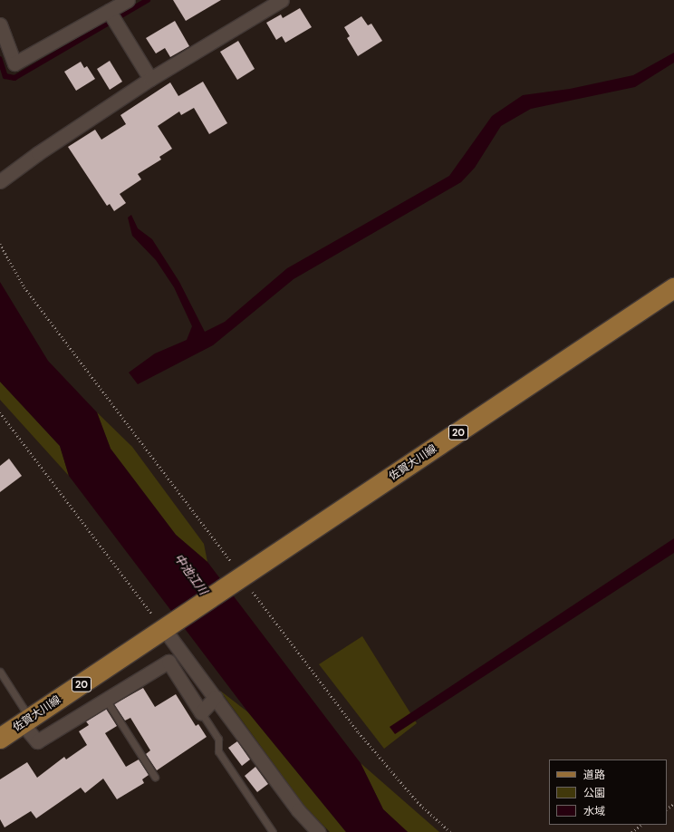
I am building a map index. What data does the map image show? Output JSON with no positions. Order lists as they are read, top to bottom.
{
  "streets": {
    "main road": ["20", "佐賀大川線"]
  },
  "crossings": [
    ["20", "佐賀大川線"]
  ],
  "water": ["中池江川"],
  "legend": ["道路", "公園", "水域"]
}
